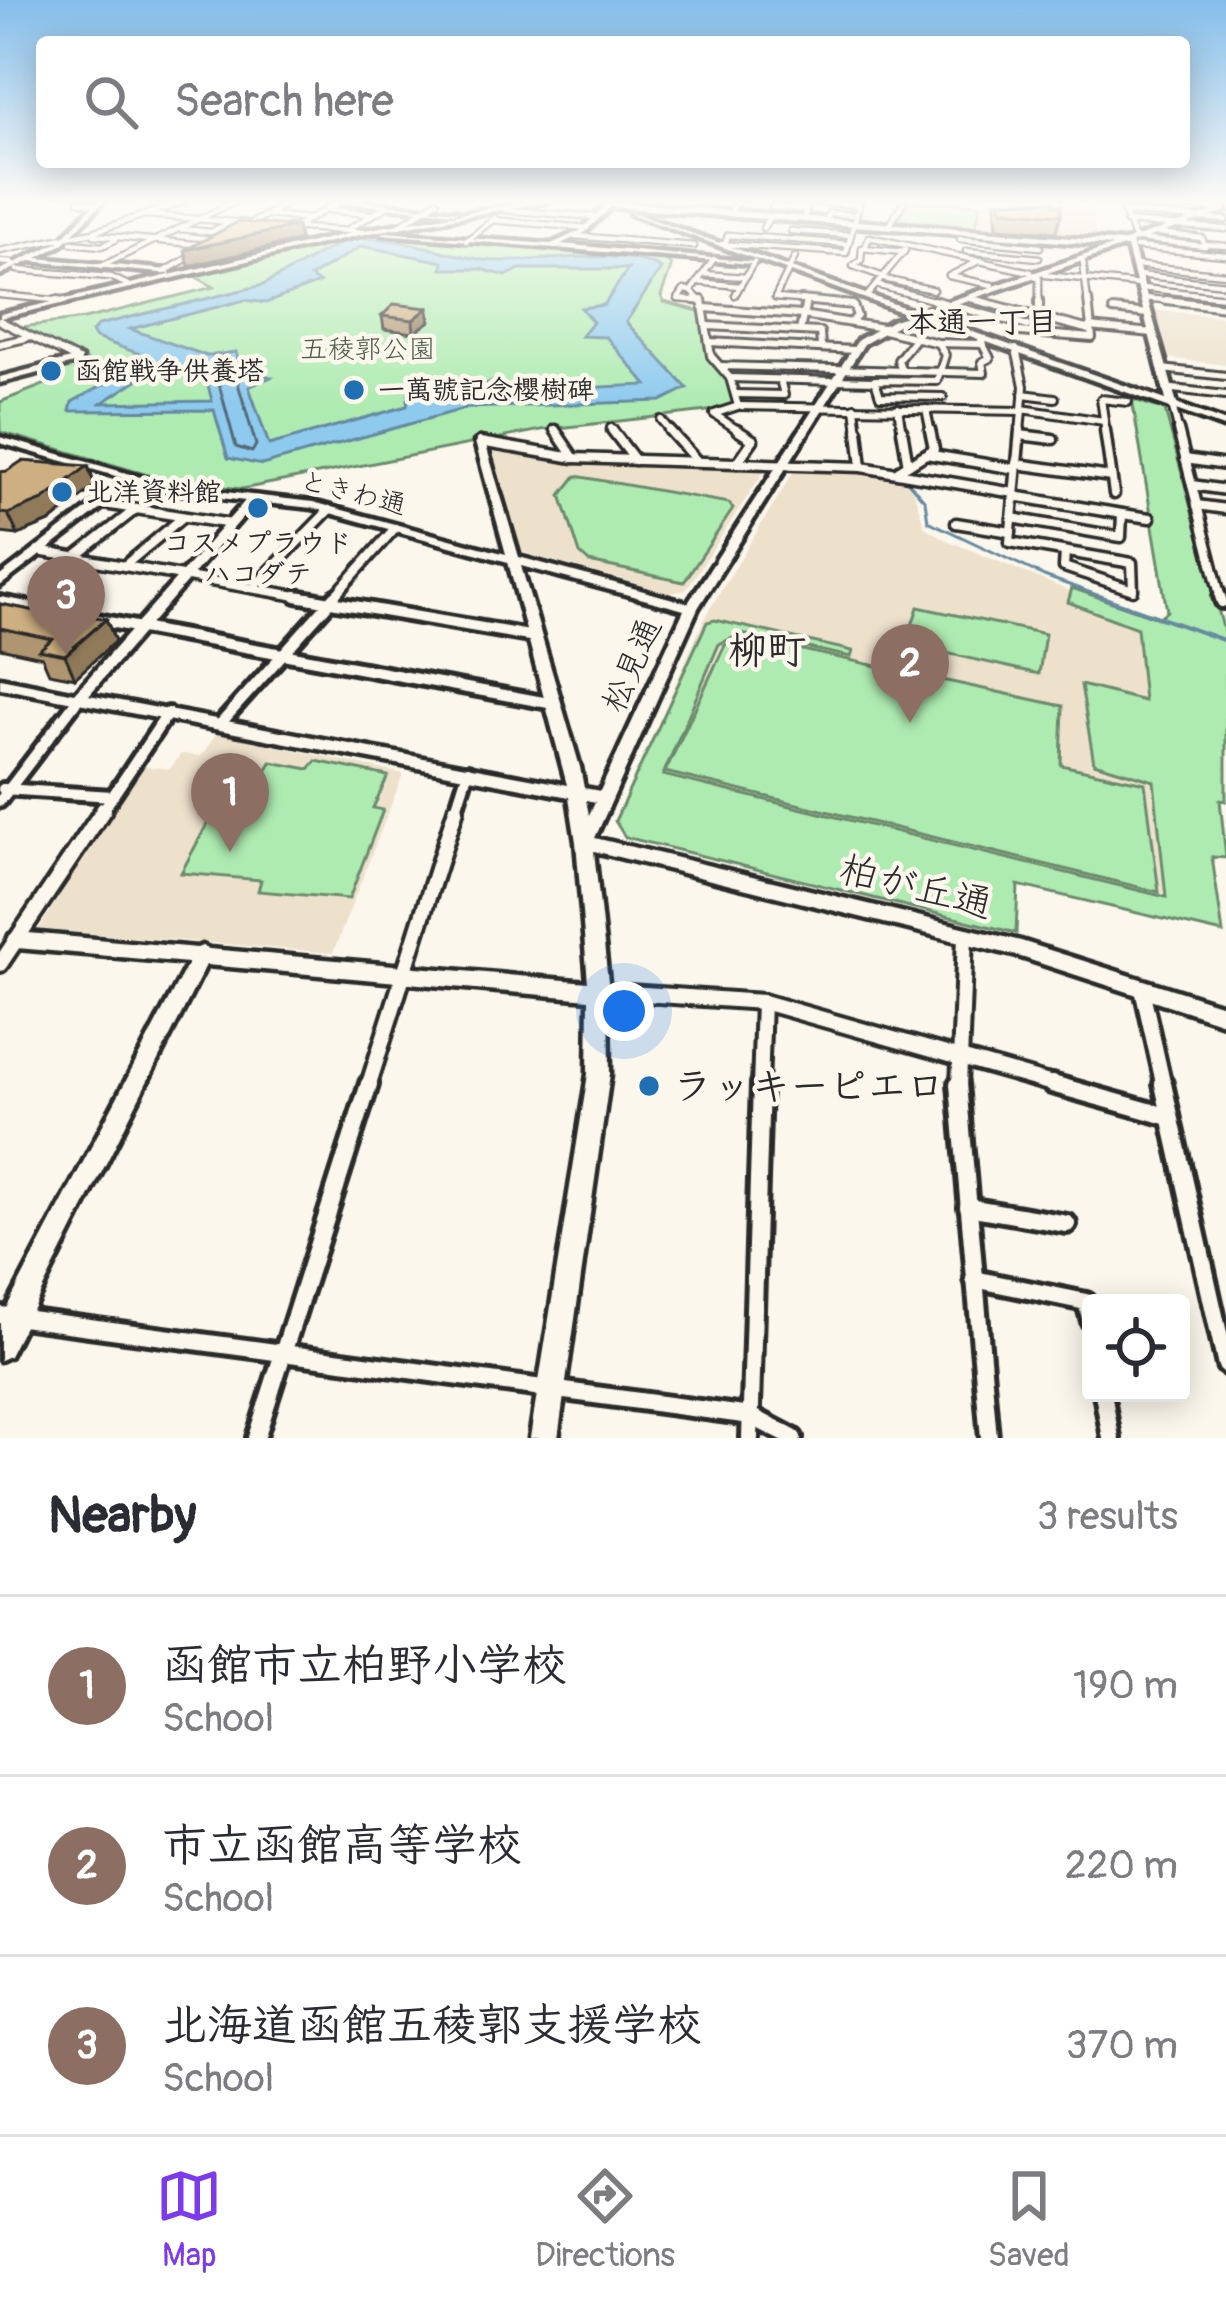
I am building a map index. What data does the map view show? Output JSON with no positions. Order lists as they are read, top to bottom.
{
  "streets": {
    "street": ["ときわ通", "松見通", "柏が丘通"]
  },
  "crossings": [
    ["ときわ通", "松見通"],
    ["松見通", "柏が丘通"]
  ],
  "districts": ["本通一丁目", "柳町"],
  "parks": ["五稜郭公園"],
  "places": [
    "函館戦争供養塔",
    "一萬號記念櫻樹碑",
    "北洋資料館",
    "コスメプラウド ハコダテ",
    "ラッキーピエロ"
  ],
  "page": {
    "search": "Search here",
    "pins": ["3", "2", "1"],
    "heading": ["Nearby", "3 results"],
    "list": [
      {
        "mark": "1",
        "name": "函館市立柏野小学校",
        "note": "School",
        "value": "190 m"
      },
      {
        "mark": "2",
        "name": "市立函館高等学校",
        "note": "School",
        "value": "220 m"
      },
      {
        "mark": "3",
        "name": "北海道函館五稜郭支援学校",
        "note": "School",
        "value": "370 m"
      }
    ],
    "nav": ["Map", "Directions", "Saved"]
  }
}
